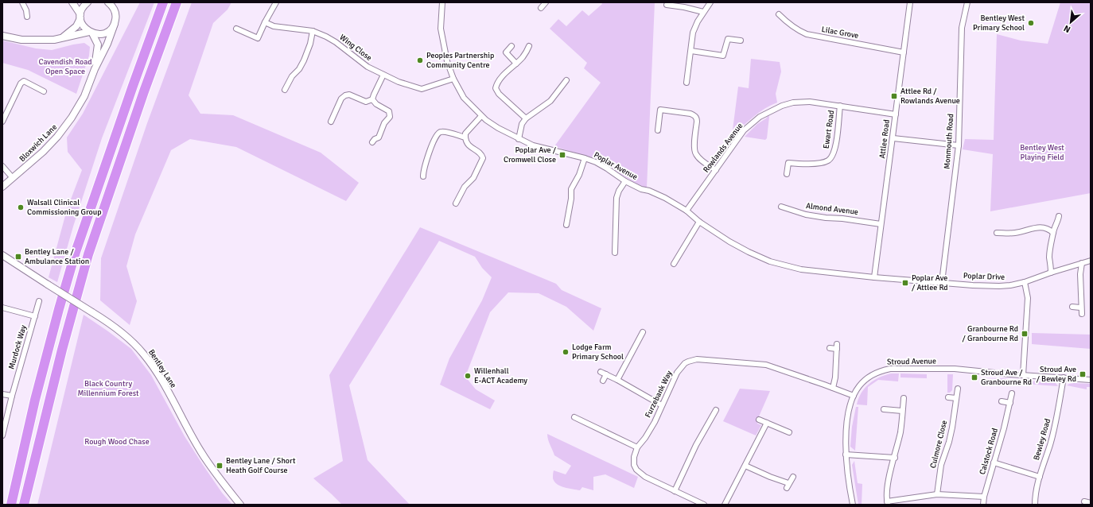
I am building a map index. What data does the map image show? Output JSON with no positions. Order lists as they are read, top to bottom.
{
  "streets": {
    "street": [
      "Lilac Grove",
      "Wing Close",
      "Ewart Road",
      "Attlee Road",
      "Monmouth Road",
      "Bloxwich Lane",
      "Rowlands Avenue",
      "Poplar Avenue",
      "Almond Avenue",
      "Poplar Drive",
      "Murdock Way",
      "Stroud Avenue",
      "Bentley Lane",
      "Furzebank Way",
      "Bewley Road",
      "Culmore Close",
      "Calstock Road"
    ]
  },
  "crossings": [
    ["Lilac Grove", "Attlee Road"],
    ["Wing Close", "Poplar Avenue"],
    ["Ewart Road", "Rowlands Avenue"],
    ["Attlee Road", "Rowlands Avenue"],
    ["Attlee Road", "Poplar Avenue"],
    ["Attlee Road", "Almond Avenue"],
    ["Attlee Road", "Poplar Drive"],
    ["Monmouth Road", "Poplar Drive"],
    ["Rowlands Avenue", "Poplar Avenue"],
    ["Poplar Avenue", "Poplar Drive"],
    ["Stroud Avenue", "Furzebank Way"],
    ["Stroud Avenue", "Bewley Road"]
  ],
  "parks": [
    "Cavendish Road Open Space",
    "Bentley West Playing Field",
    "Black Country Millennium Forest",
    "Rough Wood Chase"
  ],
  "places": {
    "other": [
      "Bentley West Primary School",
      "Peoples Partnership Community Centre",
      "Walsall Clinical Commissioning Group",
      "Lodge Farm Primary School",
      "Willenhall E-ACT Academy"
    ],
    "transit": [
      "Attlee Rd / Rowlands Avenue",
      "Poplar Ave / Cromwell Close",
      "Bentley Lane / Ambulance Station",
      "Poplar Ave / Attlee Rd",
      "Granbourne Rd / Granbourne Rd",
      "Stroud Ave / Bewley Rd",
      "Stroud Ave / Granbourne Rd",
      "Bentley Lane / Short Heath Golf Course"
    ]
  },
  "north": "bottom left"
}
